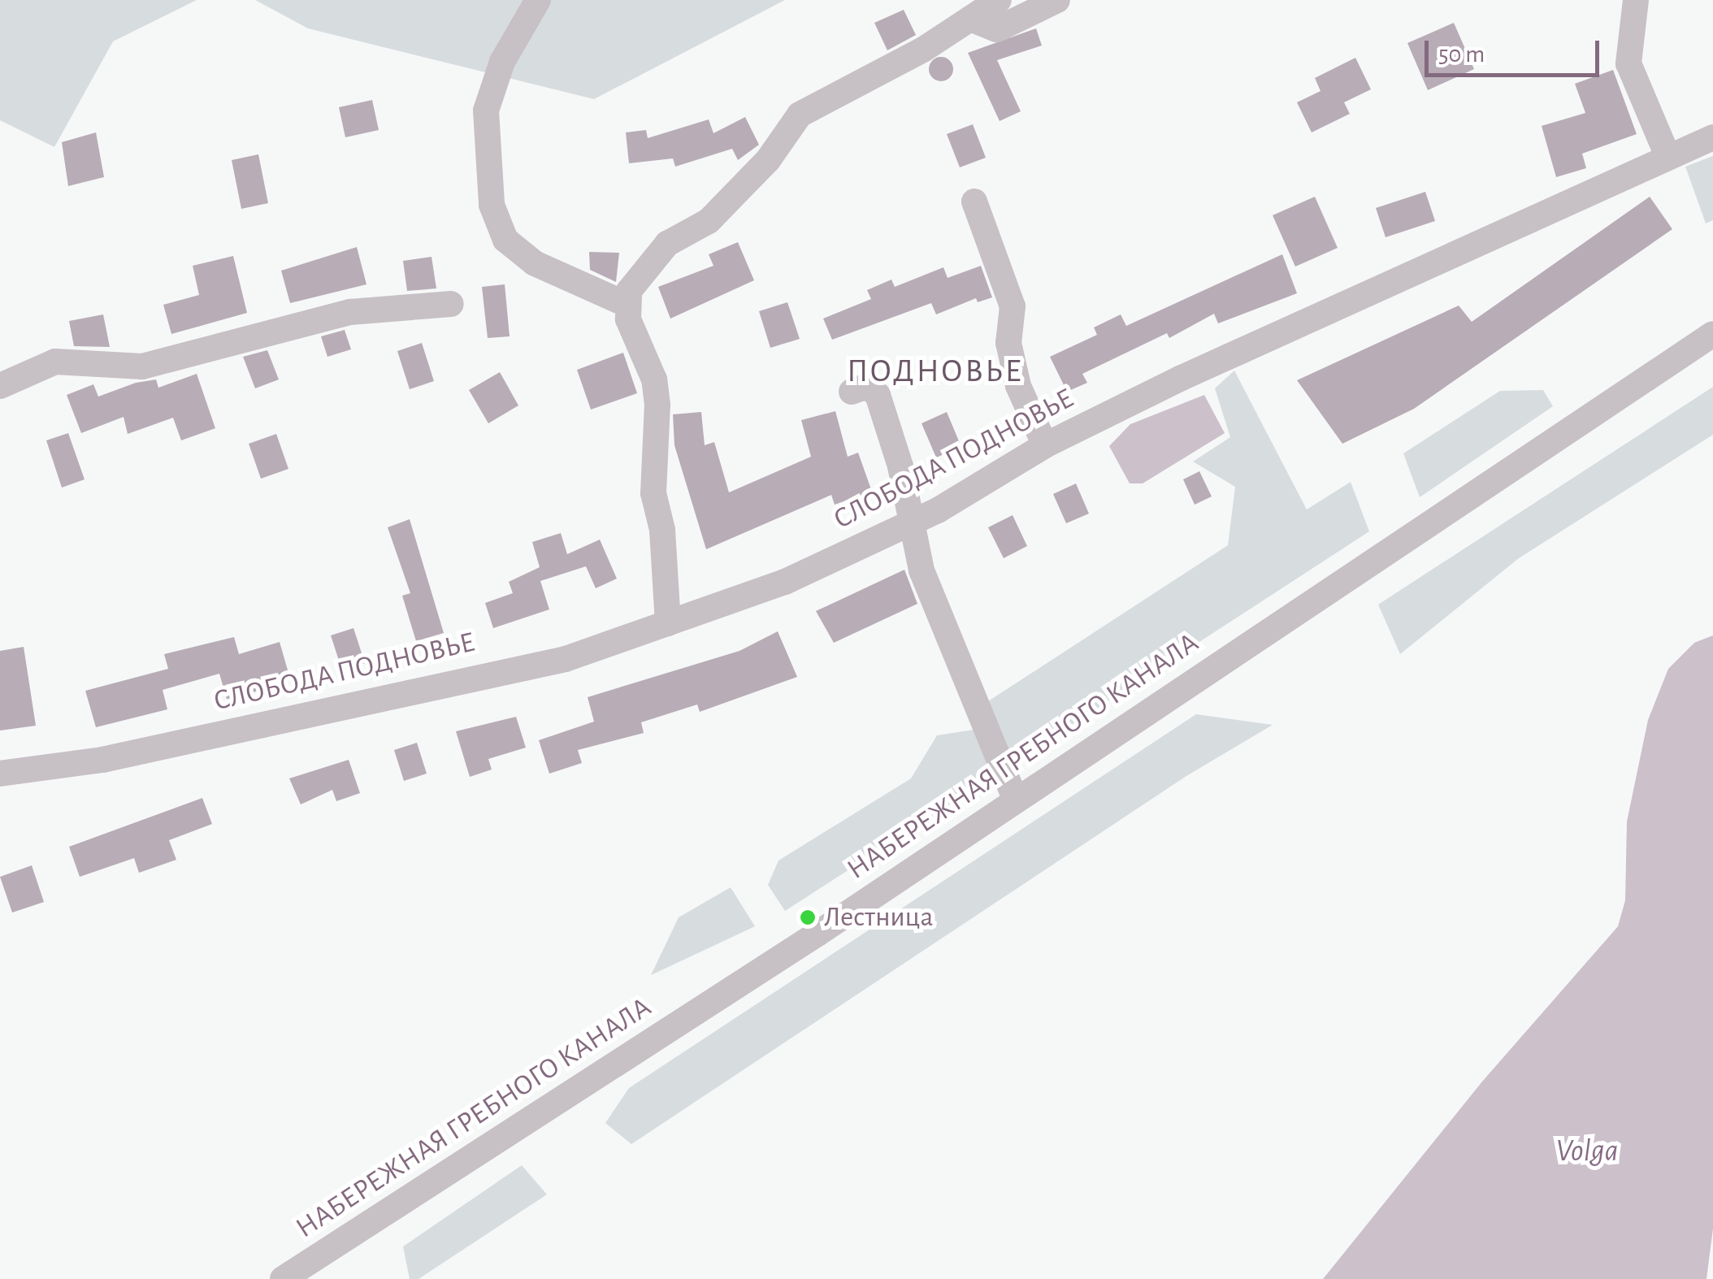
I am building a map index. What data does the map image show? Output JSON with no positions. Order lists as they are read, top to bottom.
{
  "streets": {
    "street": ["СЛОБОДА ПОДНОВЬЕ", "НАБЕРЕЖНАЯ ГРЕБНОГО КАНАЛА"]
  },
  "districts": ["ПОДНОВЬЕ"],
  "water": ["Volga"],
  "places": ["Лестница"],
  "scale_bar": "50 m"
}
